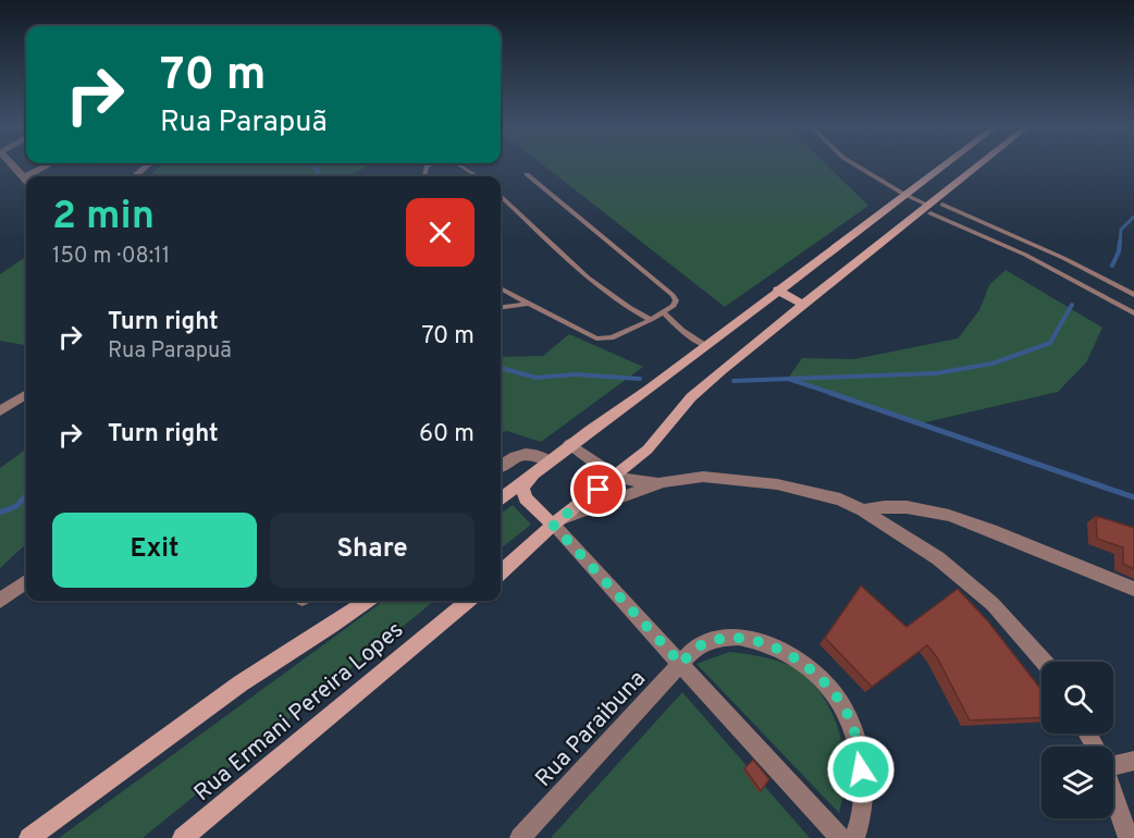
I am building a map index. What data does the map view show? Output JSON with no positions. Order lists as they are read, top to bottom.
{
  "streets": {
    "street": ["Rua Ermani Pereira Lopes", "Rua Paraibuna"]
  },
  "page": {
    "turn": ["70 m", "Rua Parapuã"],
    "heading": ["2 min", "150 m · 08:11"],
    "list": [
      {
        "name": "Turn right",
        "note": "Rua Parapuã",
        "value": "70 m"
      },
      {
        "name": "Turn right",
        "value": "60 m"
      }
    ],
    "buttons": ["Exit", "Share"]
  }
}
